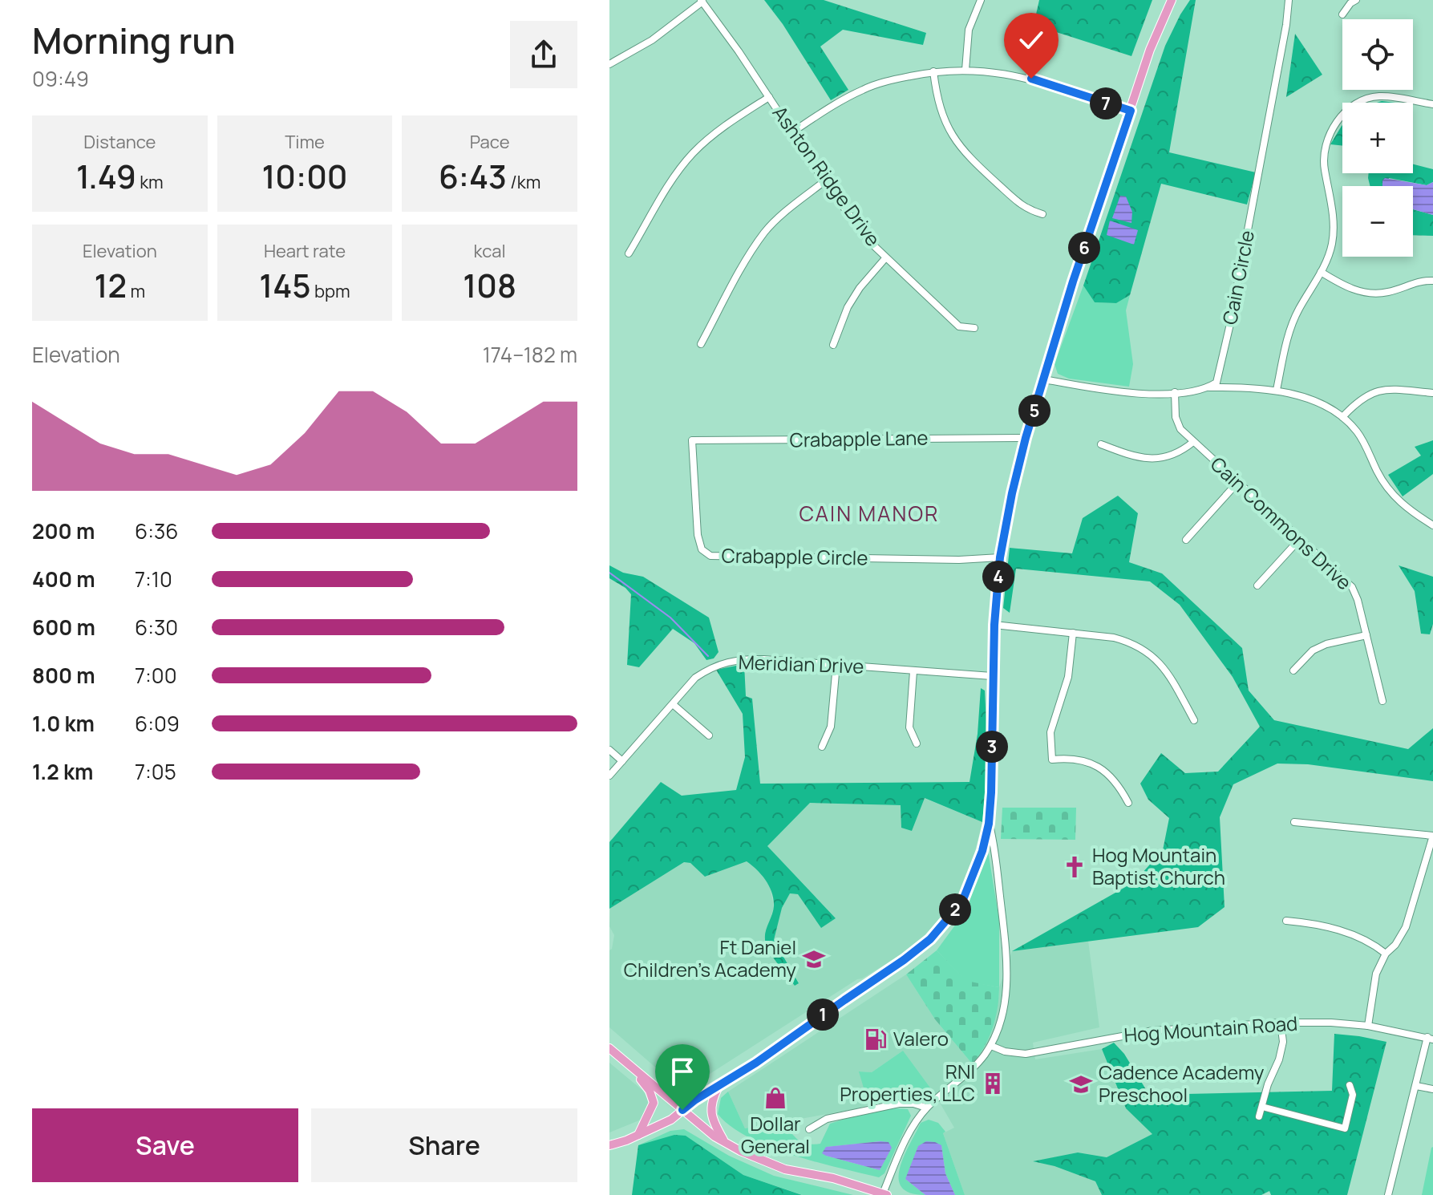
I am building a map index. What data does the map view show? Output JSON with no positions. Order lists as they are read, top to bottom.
{
  "streets": {
    "street": [
      "Ashton Ridge Drive",
      "Cain Circle",
      "Crabapple Lane",
      "Cain Commons Drive",
      "Crabapple Circle",
      "Meridian Drive",
      "Hog Mountain Road"
    ]
  },
  "crossings": [
    ["Crabapple Lane", "Crabapple Circle"]
  ],
  "districts": ["CAIN MANOR"],
  "places": {
    "church": ["Hog Mountain Baptist Church"],
    "school or university": ["Ft Daniel Children's Academy", "Cadence Academy Preschool"],
    "fuel station": ["Valero"],
    "building": ["RNI Properties, LLC"],
    "shop": ["Dollar General"]
  },
  "page": {
    "heading": ["Morning run", "09:49"],
    "map_buttons": ["+", "−"],
    "pins": [
      "7",
      "6",
      "5",
      "4",
      "3",
      "2",
      "1"
    ],
    "stats": [
      ["Distance", "1.49 km"],
      ["Time", "10:00"],
      ["Pace", "6:43 /km"],
      ["Elevation", "12 m"],
      ["Heart rate", "145 bpm"],
      ["kcal", "108"]
    ],
    "chart": ["Elevation", "174–182 m"],
    "list": [
      {
        "name": "200 m",
        "note": "6:36"
      },
      {
        "name": "400 m",
        "note": "7:10"
      },
      {
        "name": "600 m",
        "note": "6:30"
      },
      {
        "name": "800 m",
        "note": "7:00"
      },
      {
        "name": "1.0 km",
        "note": "6:09"
      },
      {
        "name": "1.2 km",
        "note": "7:05"
      }
    ],
    "buttons": ["Save", "Share"]
  }
}
